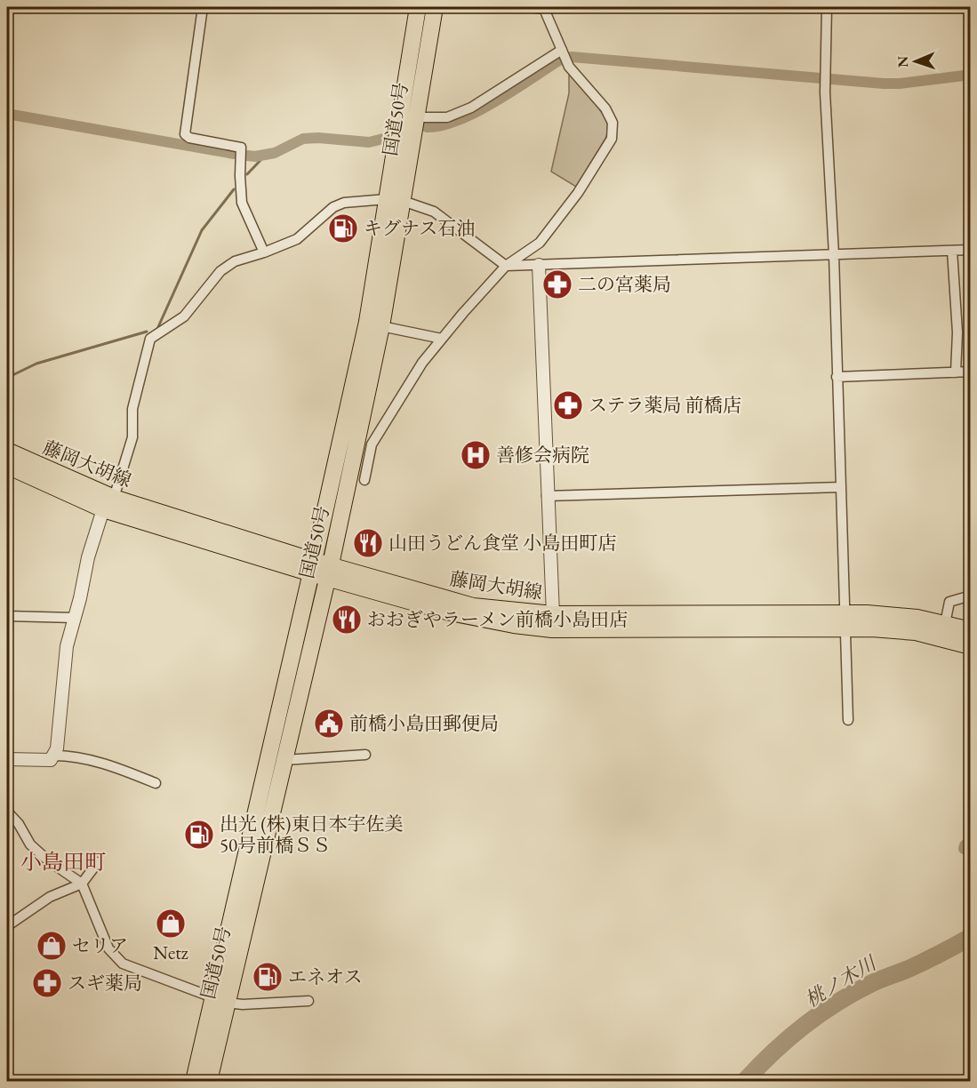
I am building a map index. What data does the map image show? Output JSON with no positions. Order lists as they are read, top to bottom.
{
  "streets": {
    "main road": ["国道50号", "藤岡大胡線"]
  },
  "crossings": [
    ["国道50号", "藤岡大胡線"]
  ],
  "districts": ["小島田町"],
  "water": ["桃ノ木川"],
  "places": {
    "fuel station": ["キグナス石油", "出光 (株)東日本宇佐美 50号前橋ＳＳ", "エネオス"],
    "pharmacy": ["二の宮薬局", "ステラ薬局 前橋店", "スギ薬局"],
    "hospital": ["善修会病院"],
    "restaurant": ["山田うどん食堂 小島田町店", "おおぎやラーメン前橋小島田店"],
    "public building": ["前橋小島田郵便局"],
    "shop": ["Netz", "セリア"]
  },
  "north": "left"
}
